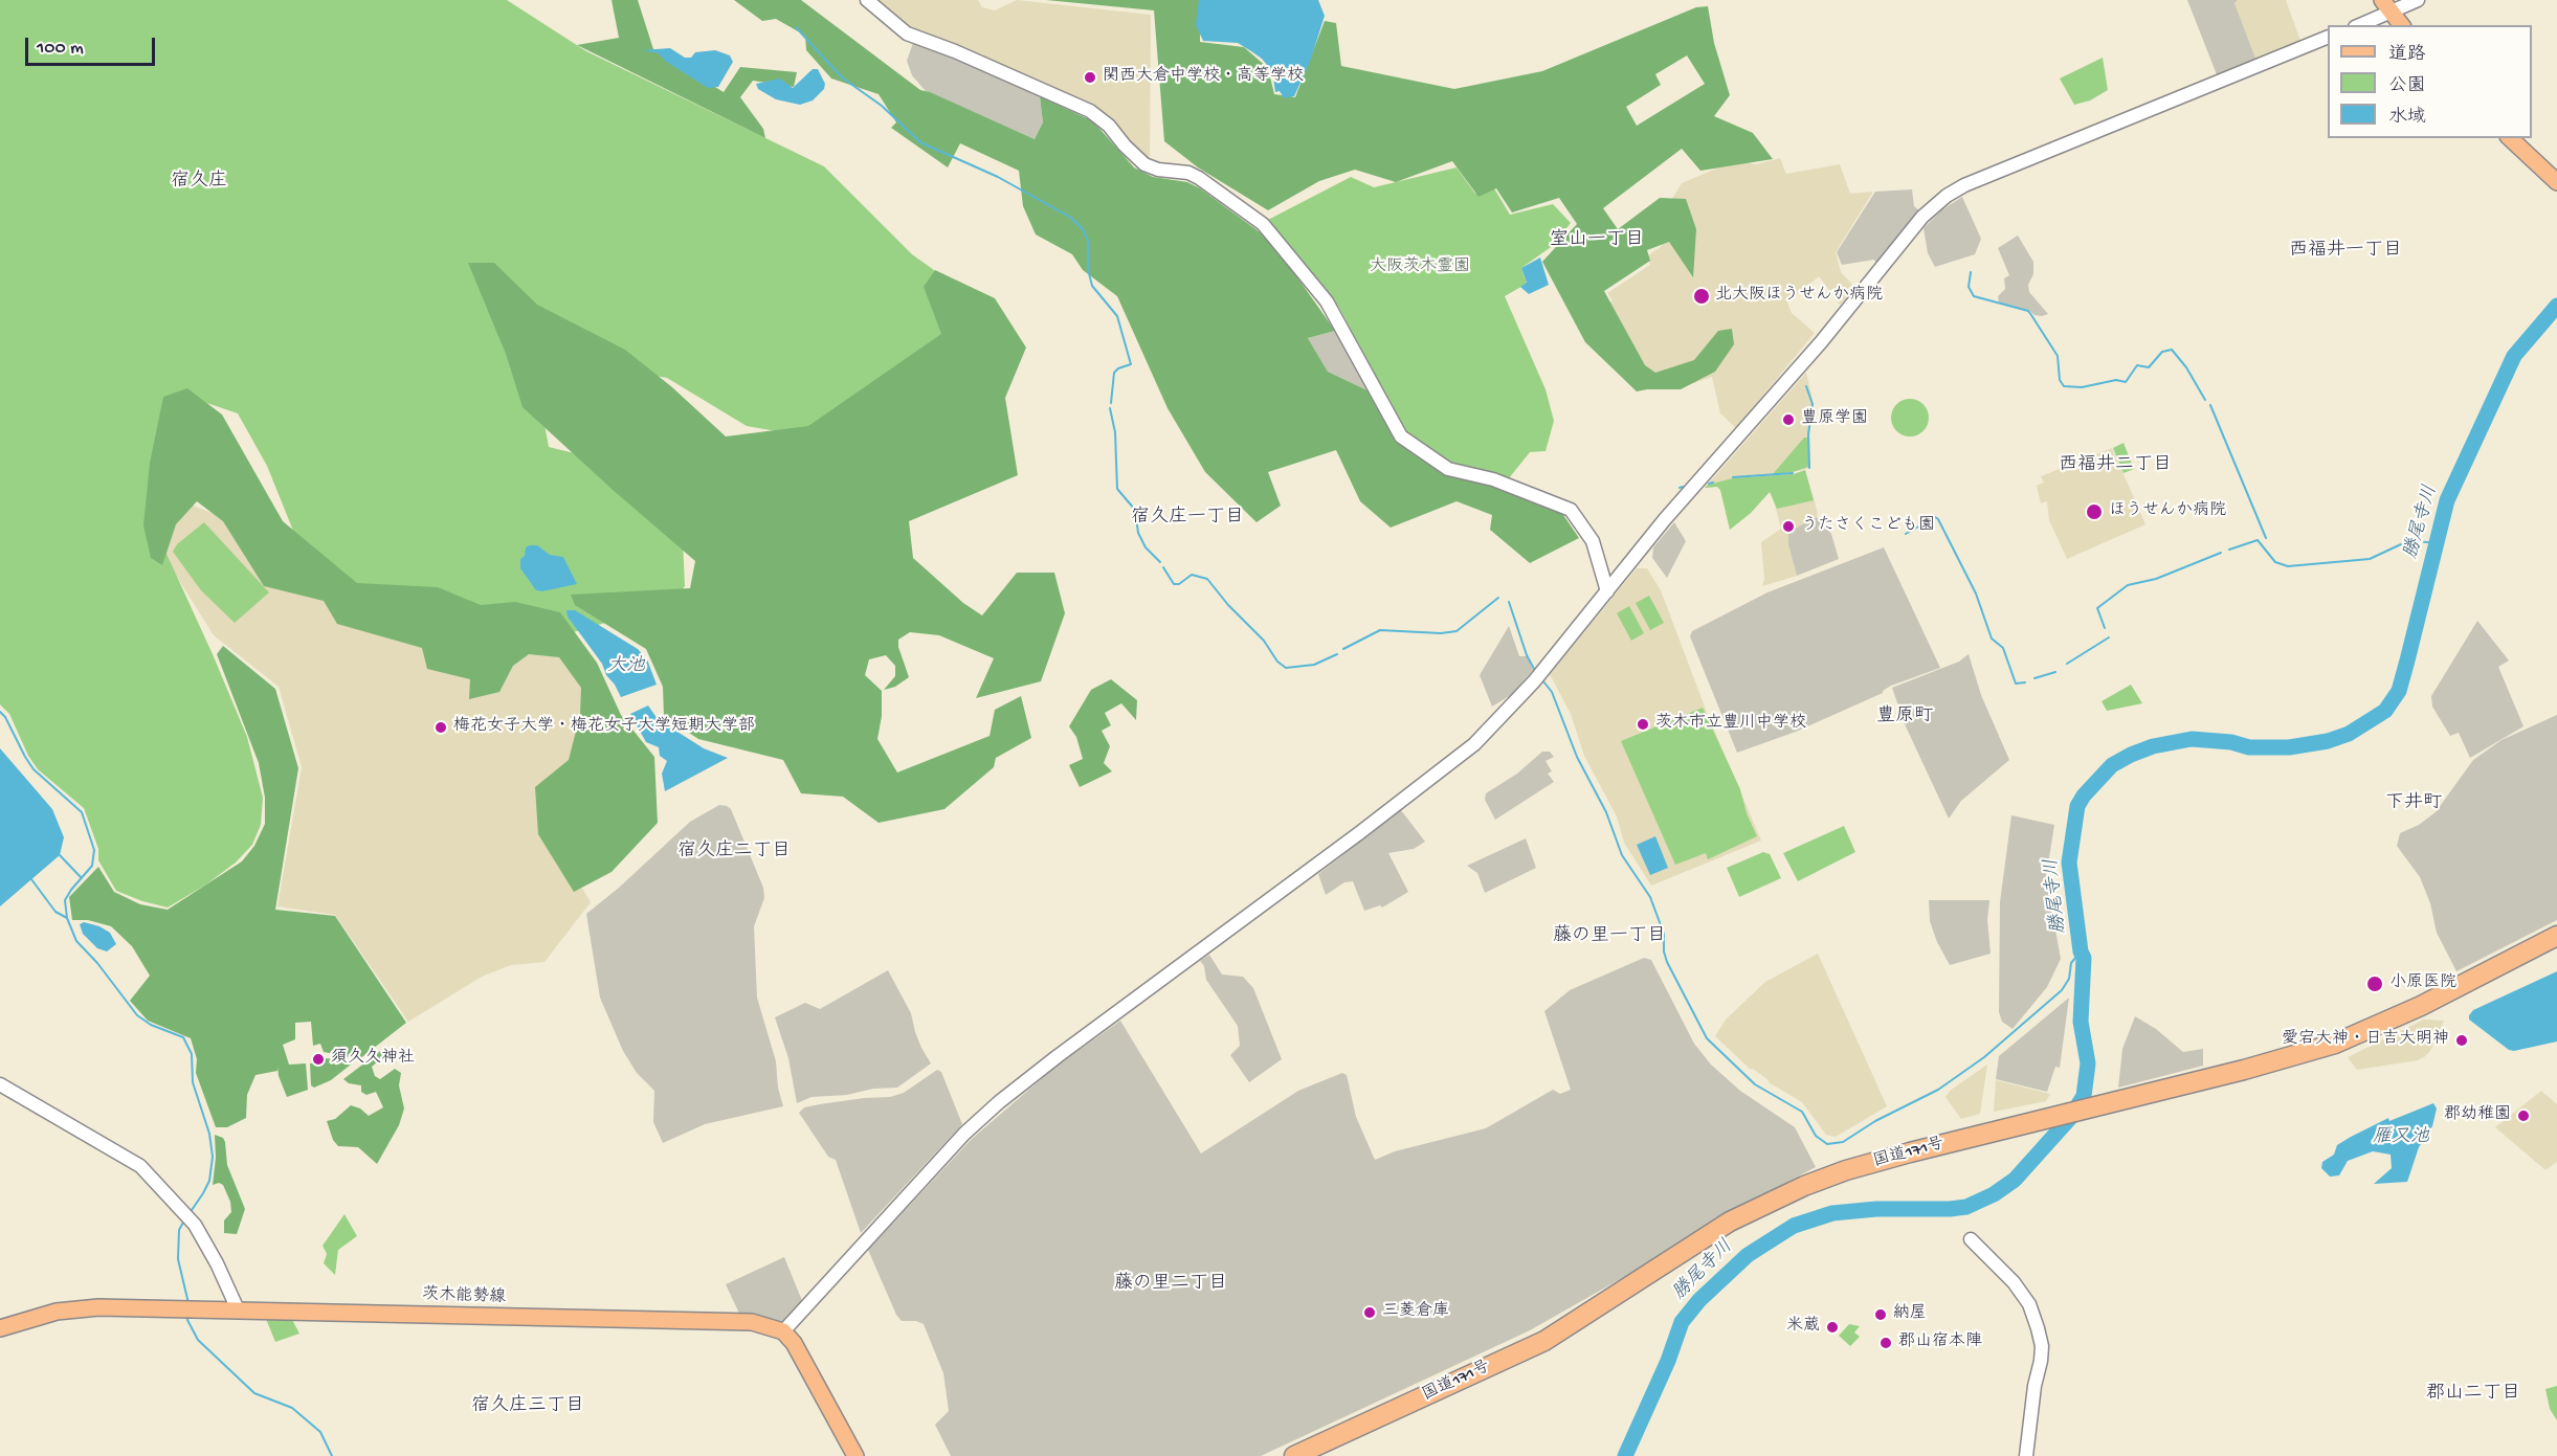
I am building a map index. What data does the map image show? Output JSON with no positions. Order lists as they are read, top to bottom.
{
  "streets": {
    "highway": ["国道171号"],
    "main road": ["茨木能勢線"]
  },
  "districts": [
    "宿久庄",
    "室山一丁目",
    "西福井一丁目",
    "西福井二丁目",
    "宿久庄一丁目",
    "豊原町",
    "下井町",
    "宿久庄二丁目",
    "藤の里一丁目",
    "藤の里二丁目",
    "郡山二丁目",
    "宿久庄三丁目"
  ],
  "water": ["勝尾寺川", "大池", "雁又池"],
  "parks": ["大阪茨木霊園"],
  "places": [
    "関西大倉中学校・高等学校",
    "北大阪ほうせんか病院",
    "豊原学園",
    "ほうせんか病院",
    "うたさくこども園",
    "茨木市立豊川中学校",
    "梅花女子大学・梅花女子大学短期大学部",
    "小原医院",
    "愛宕大神・日吉大明神",
    "須久久神社",
    "郡幼稚園",
    "三菱倉庫",
    "納屋",
    "米蔵",
    "郡山宿本陣"
  ],
  "legend": ["道路", "公園", "水域"],
  "scale_bar": "100 m"
}
